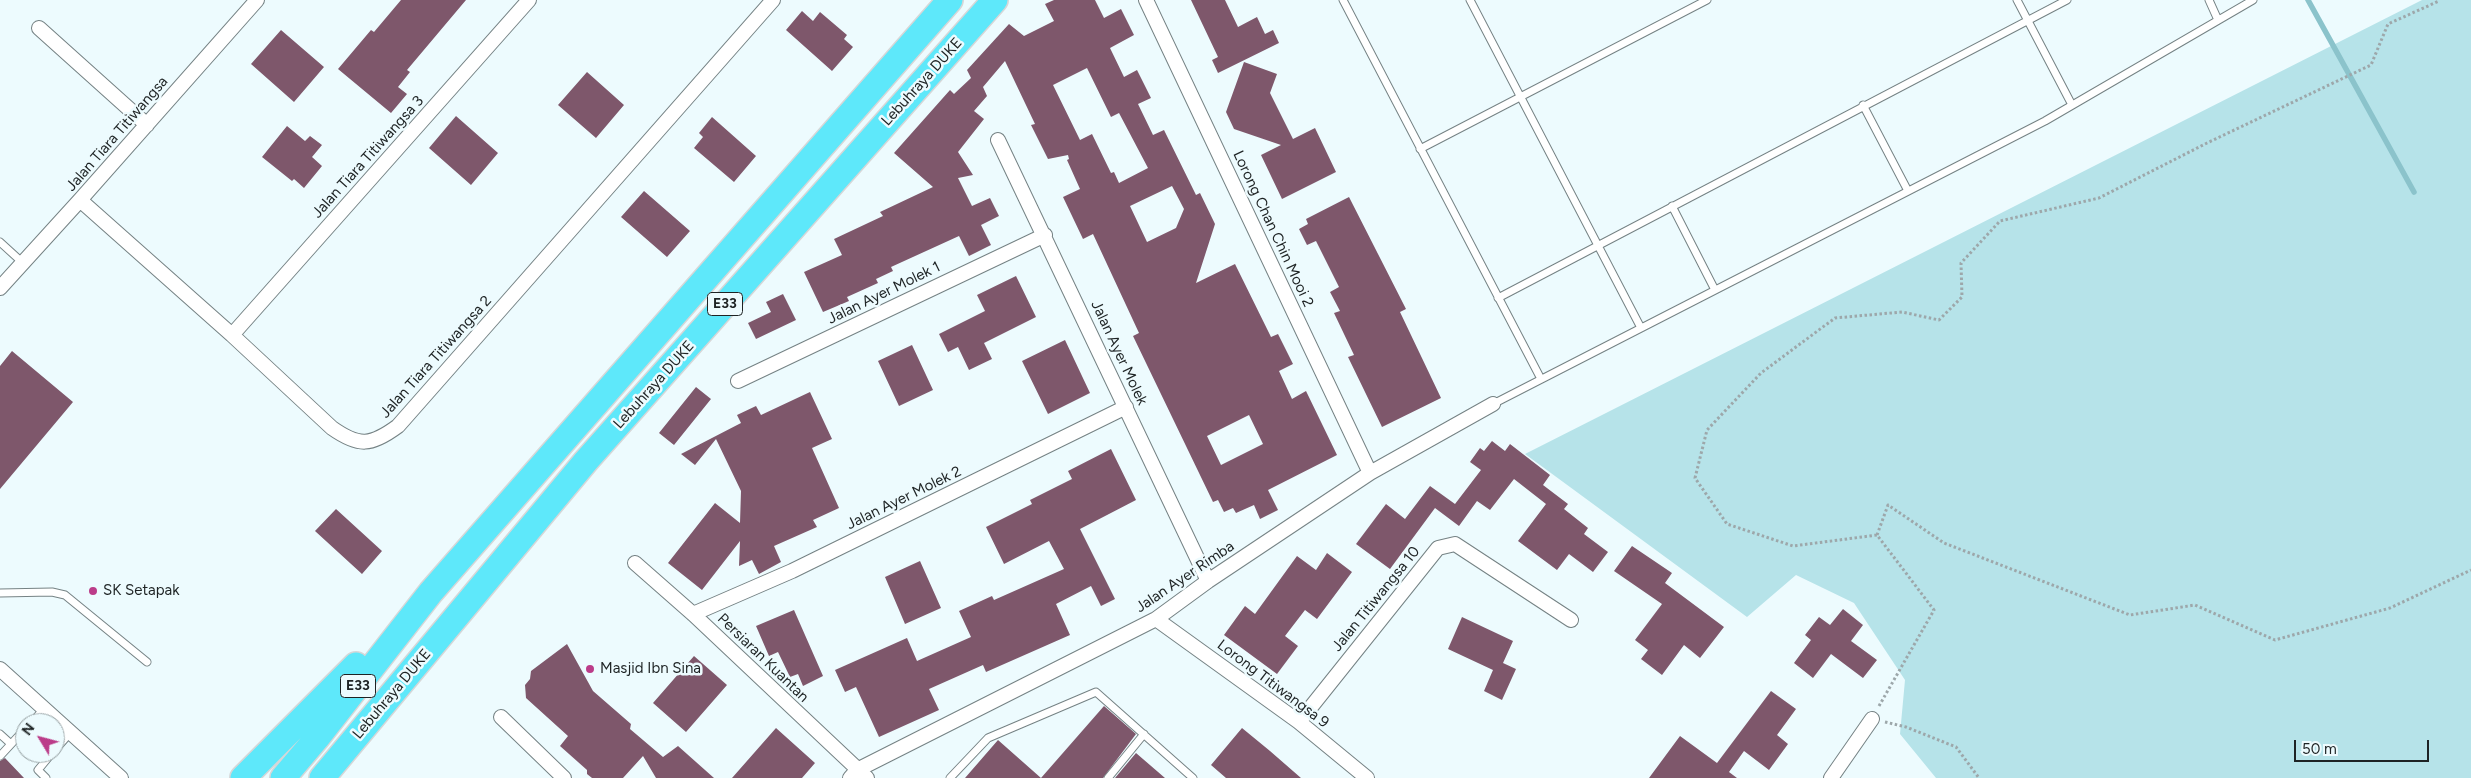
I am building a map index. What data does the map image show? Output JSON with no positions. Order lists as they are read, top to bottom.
{
  "streets": {
    "highway": ["Lebuhraya DUKE", "E33"],
    "street": [
      "Jalan Tiara Titiwangsa",
      "Jalan Tiara Titiwangsa 3",
      "Lorong Chan Chin Mooi 2",
      "Jalan Ayer Molek 1",
      "Jalan Ayer Molek",
      "Jalan Tiara Titiwangsa 2",
      "Jalan Ayer Molek 2",
      "Jalan Ayer Rimba",
      "Jalan Titiwangsa 10",
      "Persiaran Kuantan",
      "Lorong Titiwangsa 9"
    ]
  },
  "crossings": [
    ["Jalan Tiara Titiwangsa", "Jalan Tiara Titiwangsa 2"],
    ["Jalan Tiara Titiwangsa 3", "Jalan Tiara Titiwangsa 2"],
    ["Lorong Chan Chin Mooi 2", "Jalan Ayer Rimba"],
    ["Jalan Ayer Molek 1", "Jalan Ayer Molek"],
    ["Jalan Ayer Molek", "Jalan Ayer Molek 2"],
    ["Jalan Ayer Molek", "Jalan Ayer Rimba"],
    ["Jalan Ayer Molek 2", "Persiaran Kuantan"],
    ["Jalan Ayer Rimba", "Persiaran Kuantan"],
    ["Jalan Ayer Rimba", "Lorong Titiwangsa 9"],
    ["Jalan Titiwangsa 10", "Lorong Titiwangsa 9"]
  ],
  "places": ["SK Setapak", "Masjid Ibn Sina"],
  "scale_bar": "50 m",
  "north": "top left"
}
